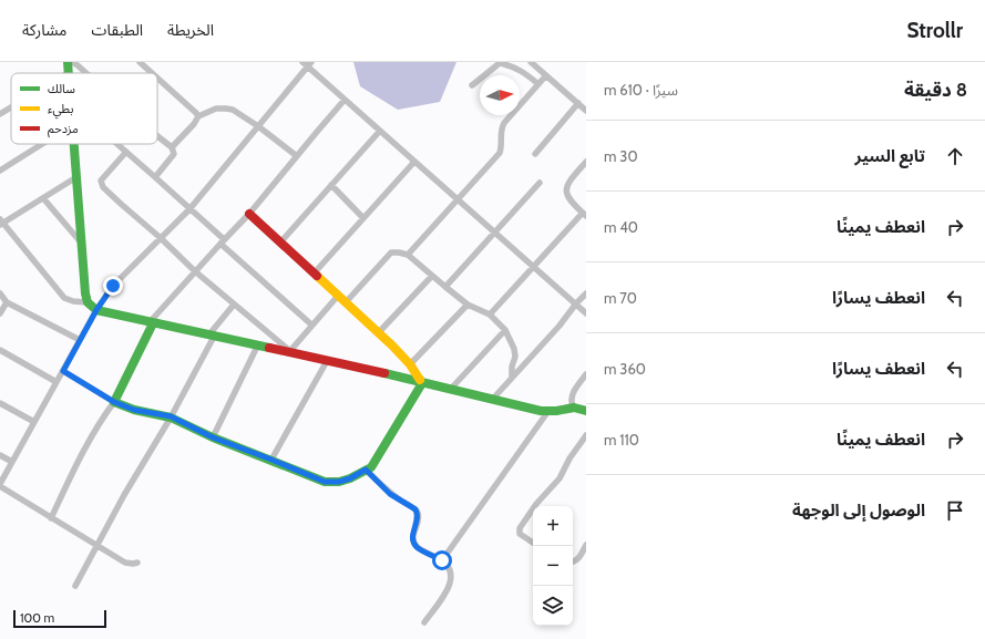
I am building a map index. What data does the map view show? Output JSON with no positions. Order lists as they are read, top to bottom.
{
  "legend": ["سالك", "بطيء", "مزدحم"],
  "scale_bar": "100 m",
  "north": "right",
  "page": {
    "header": "Strollr",
    "nav": ["الخريطة", "الطبقات", "مشاركة"],
    "heading": ["8 دقيقة", "سيرًا · 610 m"],
    "list": [
      ["تابع السير", "30 m"],
      ["انعطف يمينًا", "40 m"],
      ["انعطف يسارًا", "70 m"],
      ["انعطف يسارًا", "360 m"],
      ["انعطف يمينًا", "110 m"],
      "الوصول إلى الوجهة"
    ],
    "map_buttons": ["+", "−"],
    "scale": "100 m"
  }
}
